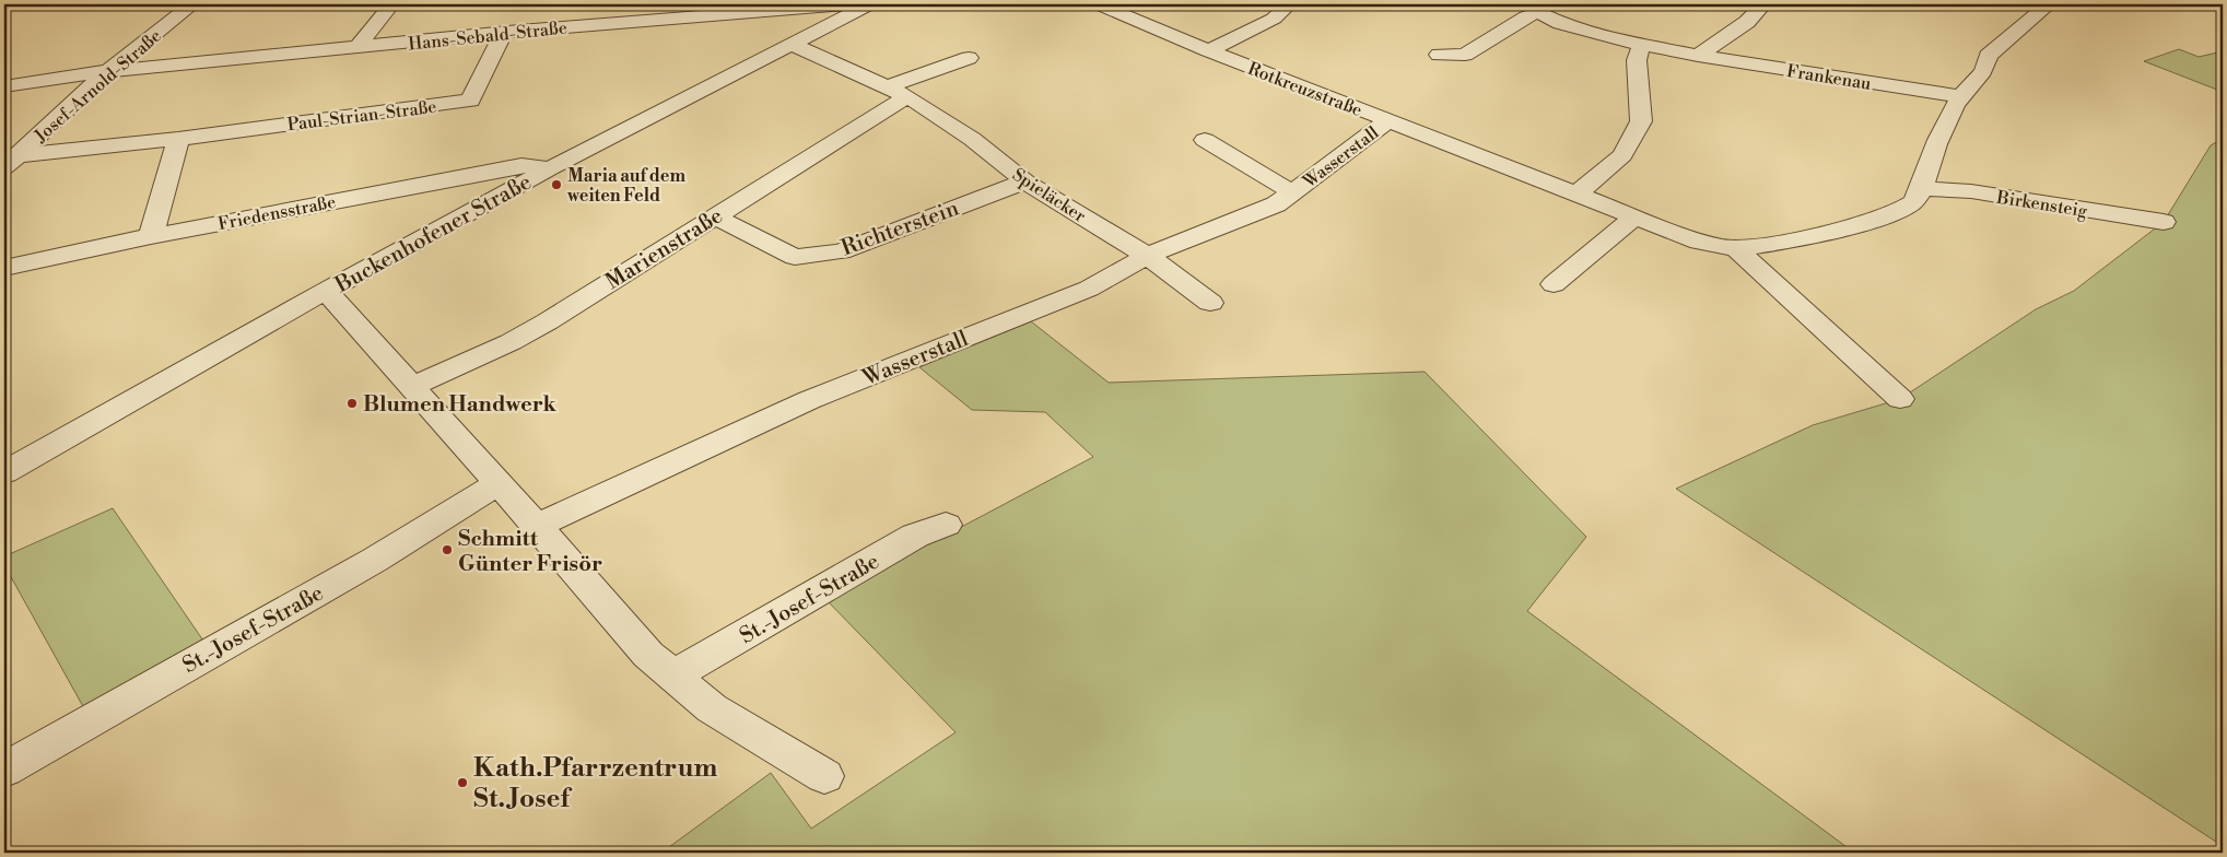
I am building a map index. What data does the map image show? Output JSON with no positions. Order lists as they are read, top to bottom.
{
  "streets": {
    "street": [
      "Hans-Sebald-Straße",
      "Frankenau",
      "Josef-Arnold-Straße",
      "Rotkreuzstraße",
      "Paul-Strian-Straße",
      "Wasserstall",
      "Spieläcker",
      "Birkensteig",
      "Friedensstraße",
      "Richterstein",
      "Buckenhofener Straße",
      "Marienstraße",
      "St.-Josef-Straße"
    ]
  },
  "crossings": [
    ["Hans-Sebald-Straße", "Josef-Arnold-Straße"],
    ["Hans-Sebald-Straße", "Paul-Strian-Straße"],
    ["Josef-Arnold-Straße", "Paul-Strian-Straße"],
    ["Rotkreuzstraße", "Wasserstall"],
    ["Wasserstall", "Spieläcker"],
    ["Spieläcker", "Richterstein"],
    ["Spieläcker", "Buckenhofener Straße"],
    ["Spieläcker", "Marienstraße"],
    ["Friedensstraße", "Buckenhofener Straße"],
    ["Richterstein", "Marienstraße"]
  ],
  "places": [
    "Maria auf dem weiten Feld",
    "Blumen Handwerk",
    "Schmitt Günter Frisör",
    "Kath.Pfarrzentrum St. Josef"
  ]
}
